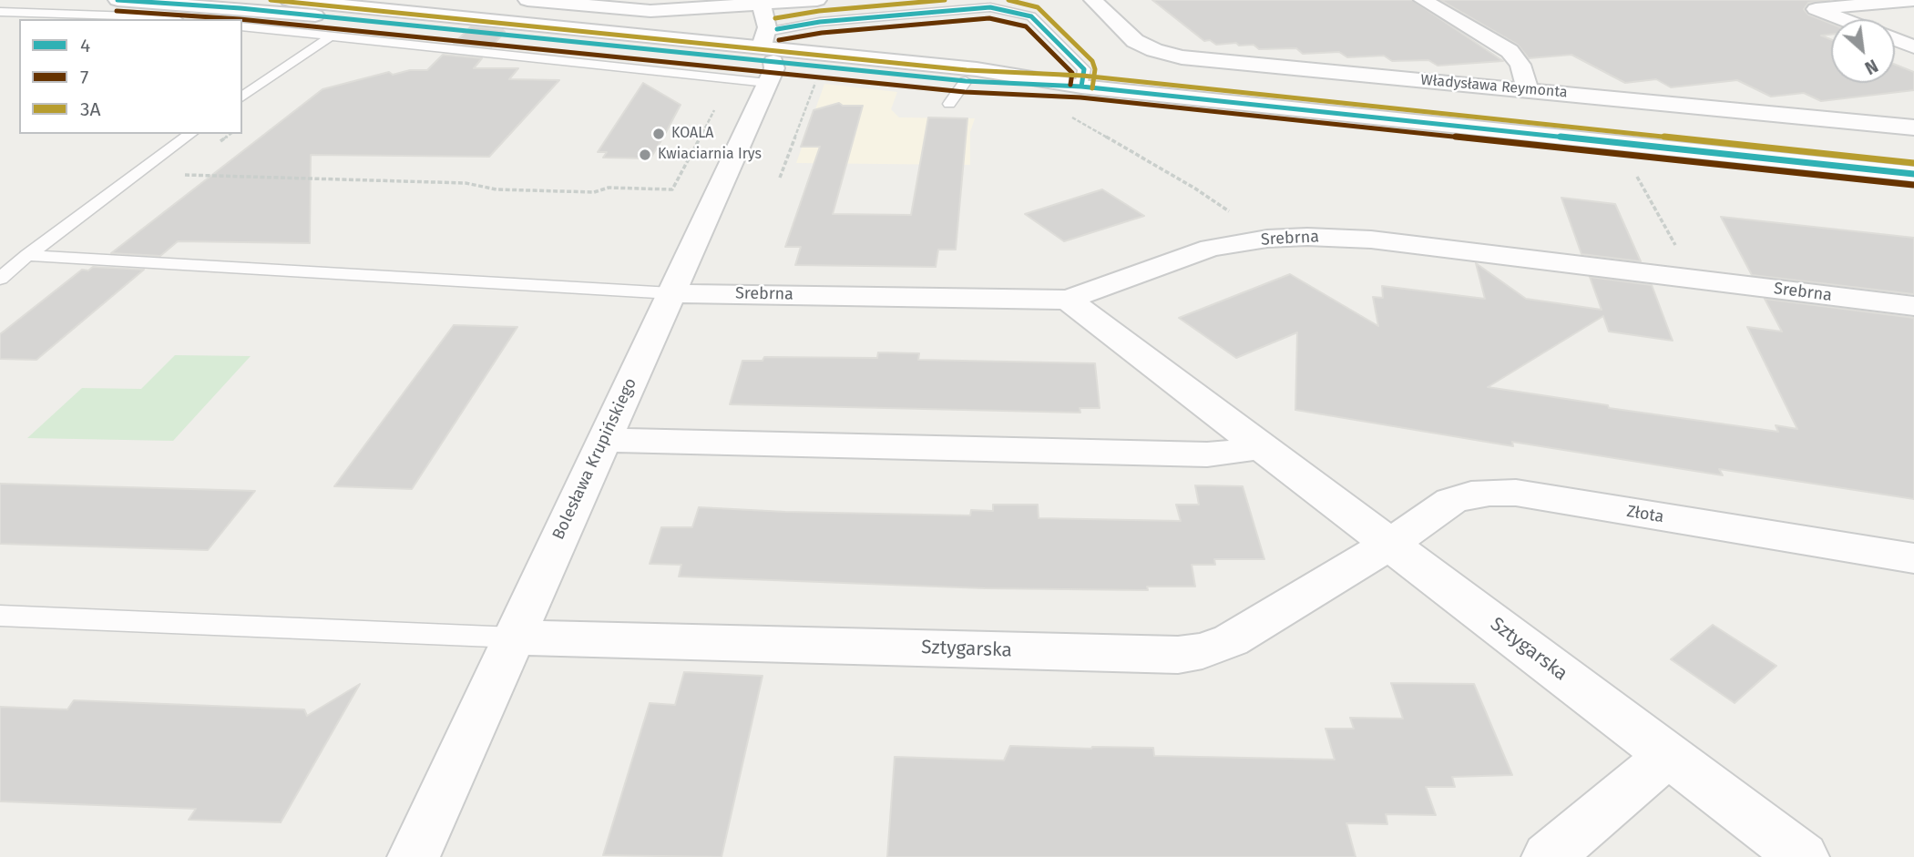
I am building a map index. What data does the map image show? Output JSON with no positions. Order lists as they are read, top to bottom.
{
  "streets": {
    "street": [
      "Władysława Reymonta",
      "Srebrna",
      "Bolesława Krupińskiego",
      "Złota",
      "Sztygarska"
    ]
  },
  "crossings": [
    ["Srebrna", "Bolesława Krupińskiego"],
    ["Srebrna", "Sztygarska"],
    ["Bolesława Krupińskiego", "Sztygarska"],
    ["Złota", "Sztygarska"]
  ],
  "places": ["KOALA", "Kwiaciarnia Irys"],
  "lines": ["transit line 4", "transit line 3A", "transit line 7"],
  "legend": ["4", "7", "3A"],
  "north": "bottom right"
}
